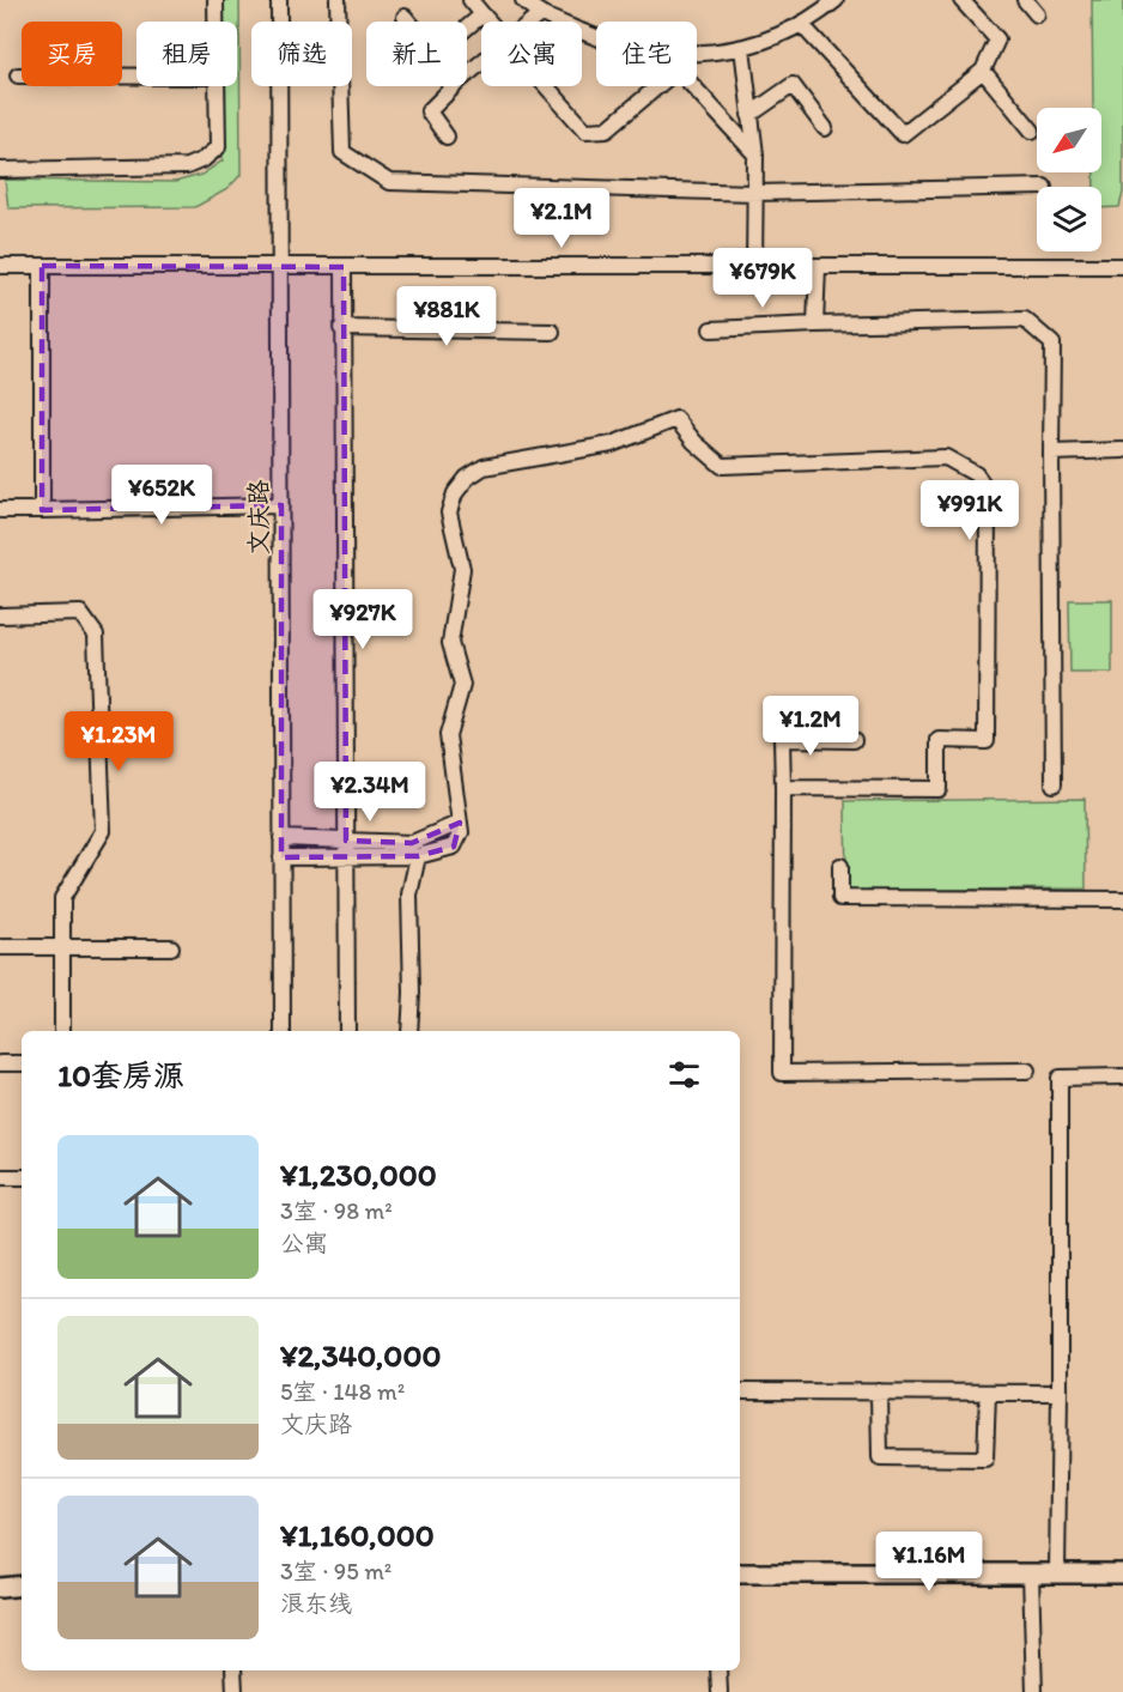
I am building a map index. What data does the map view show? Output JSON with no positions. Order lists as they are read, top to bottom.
{
  "streets": {
    "street": ["文庆路"]
  },
  "north": "bottom left",
  "page": {
    "chip": [
      "买房",
      "租房",
      "筛选",
      "新上",
      "公寓",
      "住宅"
    ],
    "price": [
      "¥2.1M",
      "¥679K",
      "¥881K",
      "¥652K",
      "¥991K",
      "¥927K",
      "¥1.2M",
      "¥1.23M",
      "¥2.34M",
      "¥1.16M"
    ],
    "heading": "10套房源",
    "list": [
      {
        "name": "¥1,230,000",
        "note": "3室 · 98 m² · 公寓"
      },
      {
        "name": "¥2,340,000",
        "note": "5室 · 148 m² · 文庆路"
      },
      {
        "name": "¥1,160,000",
        "note": "3室 · 95 m² · 浪东线"
      }
    ]
  }
}
